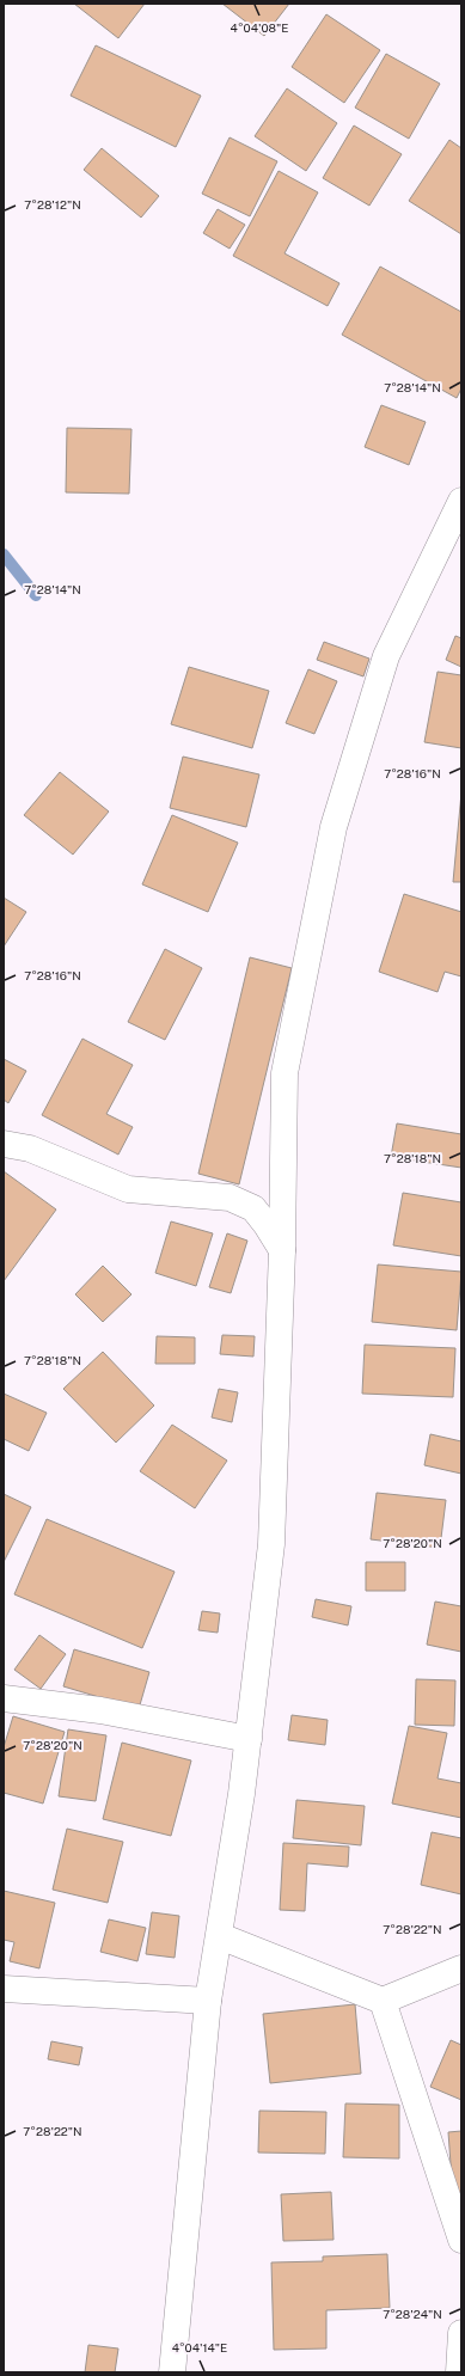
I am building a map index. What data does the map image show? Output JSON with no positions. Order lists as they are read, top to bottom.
{
  "coordinates": [
    "4°04'08\"E",
    "7°28'12\"N",
    "7°28'14\"N",
    "7°28'16\"N",
    "7°28'18\"N",
    "7°28'20\"N",
    "7°28'22\"N",
    "7°28'24\"N",
    "4°04'14\"E"
  ]
}
